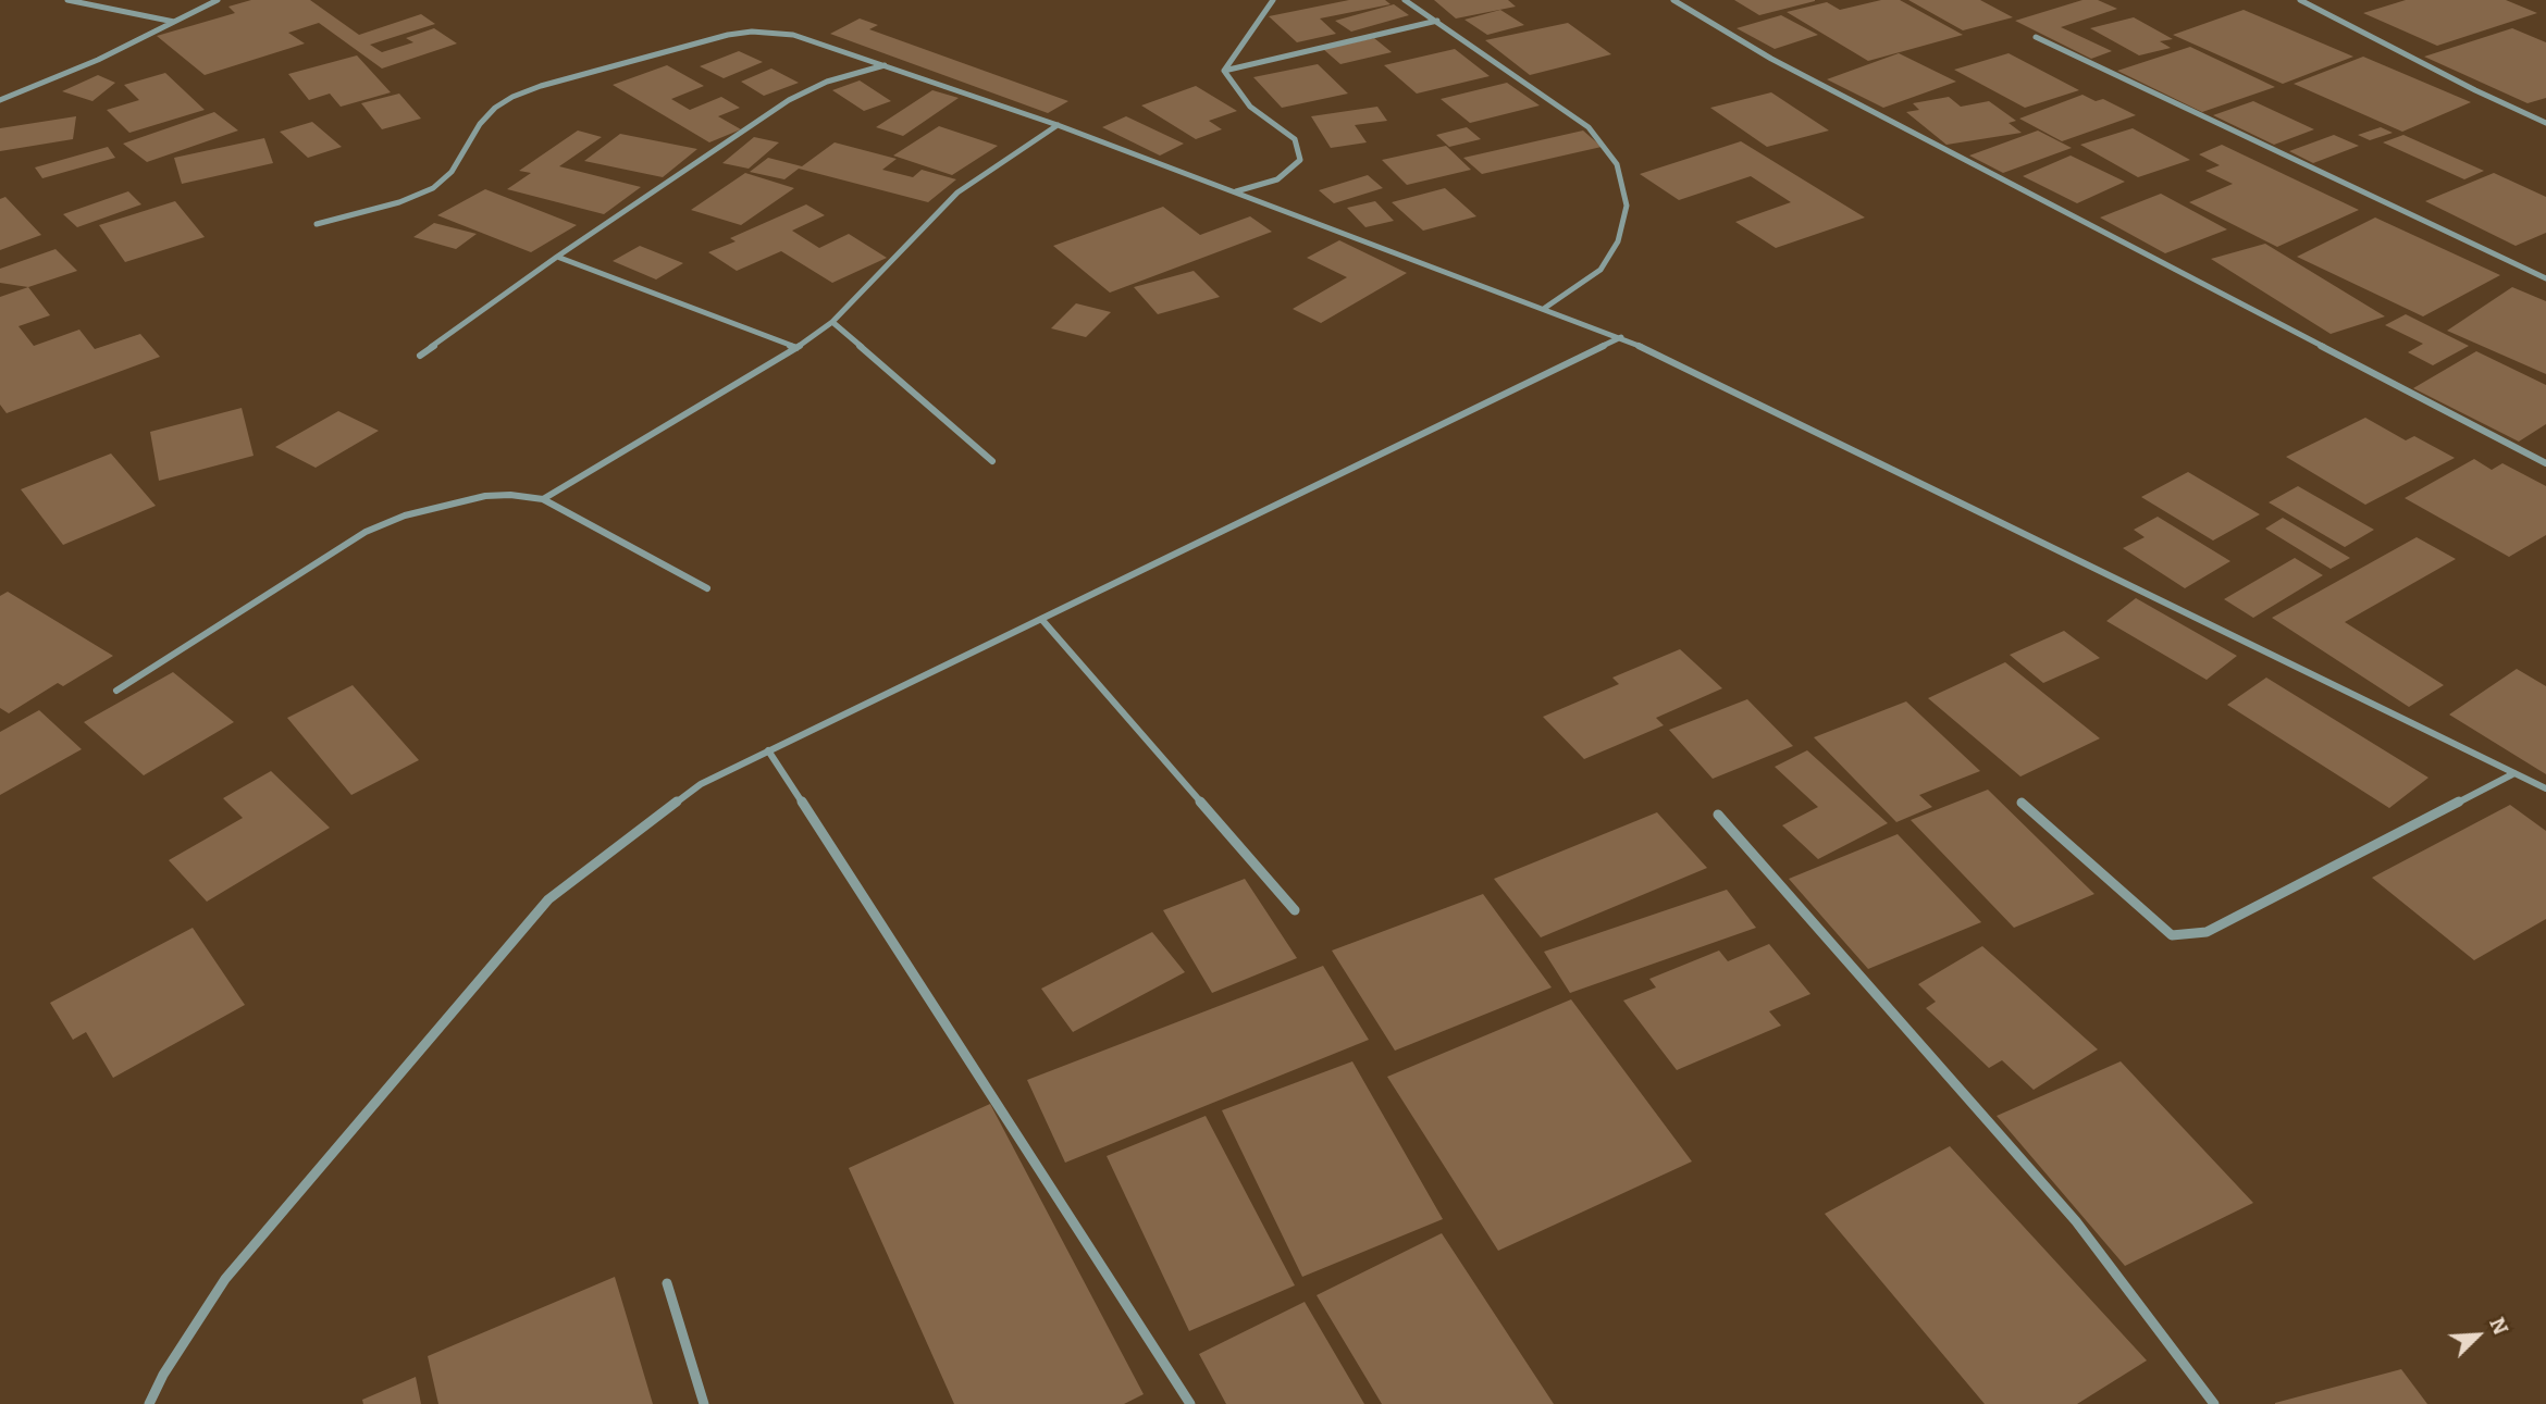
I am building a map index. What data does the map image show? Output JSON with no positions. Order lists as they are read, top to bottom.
{
  "north": "top right"
}
